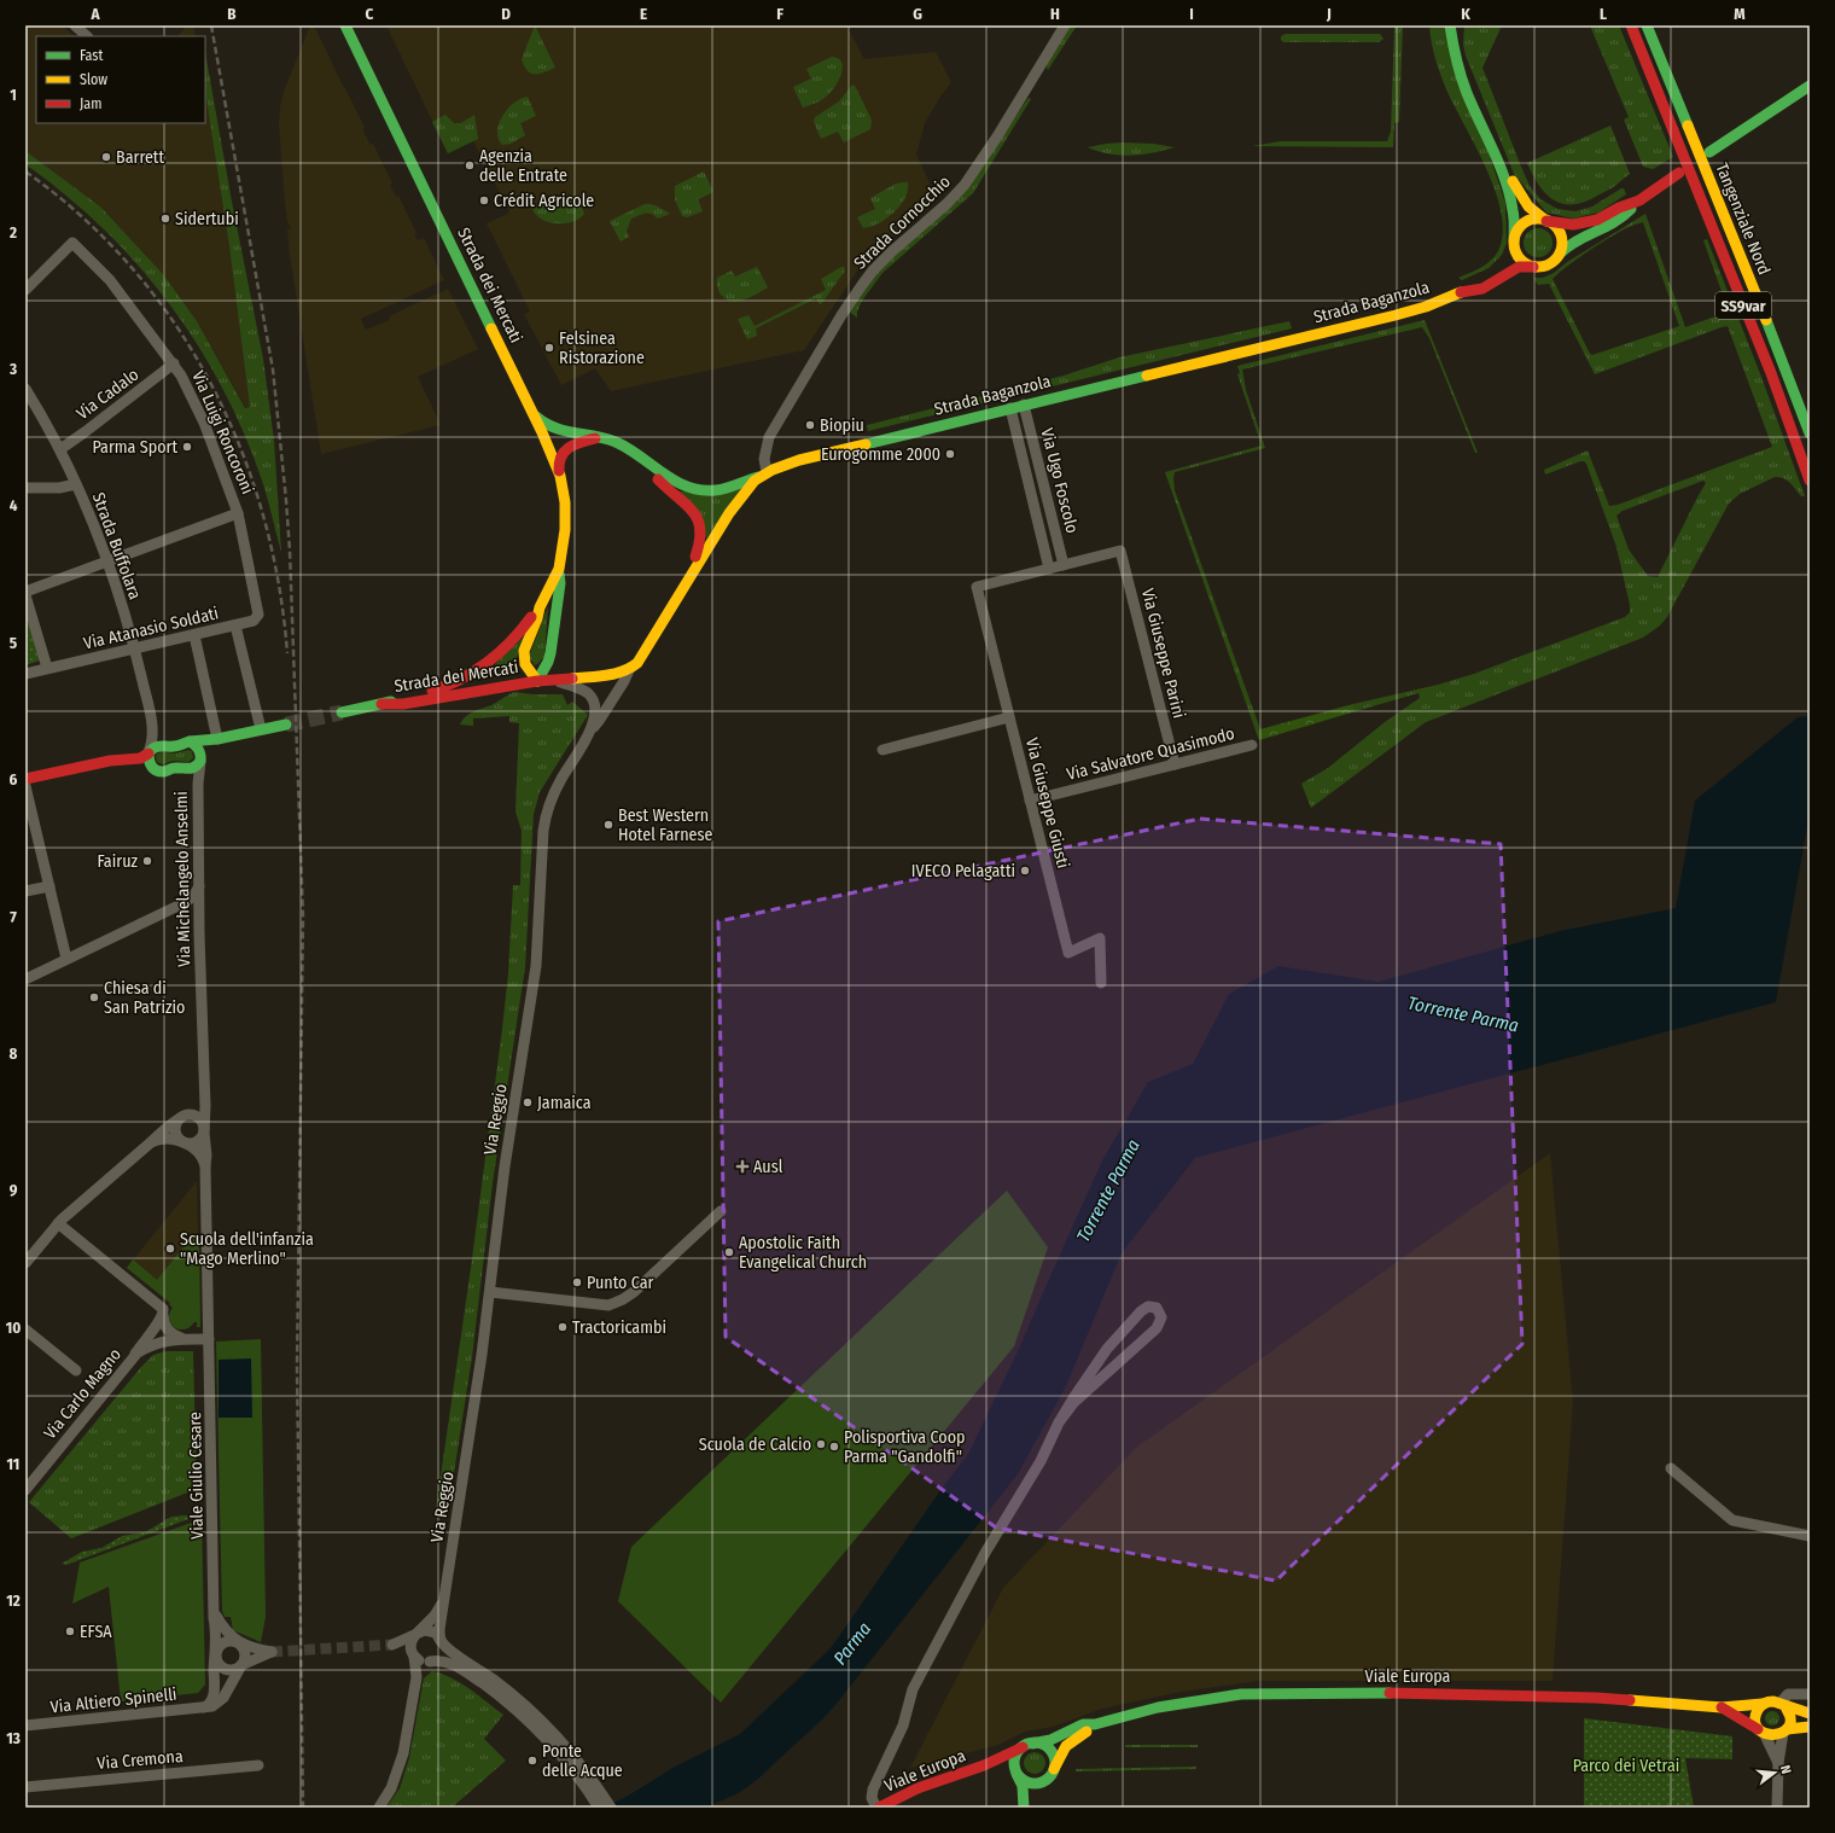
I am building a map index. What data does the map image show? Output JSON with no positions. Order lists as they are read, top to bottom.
{
  "streets": {
    "main road": [
      "Tangenziale Nord",
      "Strada dei Mercati",
      "Strada Baganzola",
      "SS9var",
      "Viale Europa"
    ],
    "street": [
      "Strada Cornocchio",
      "Via Cadalo",
      "Via Luigi Roncoroni",
      "Via Ugo Foscolo",
      "Strada Buffolara",
      "Via Atanasio Soldati",
      "Via Giuseppe Parini",
      "Via Salvatore Quasimodo",
      "Via Giuseppe Giusti",
      "Via Michelangelo Anselmi",
      "Via Reggio",
      "Via Carlo Magno",
      "Viale Giulio Cesare",
      "Via Altiero Spinelli",
      "Via Cremona"
    ]
  },
  "crossings": [
    ["Tangenziale Nord", "SS9var"],
    ["Strada Cornocchio", "Strada Baganzola"],
    ["Strada Baganzola", "Via Ugo Foscolo"],
    ["Strada Baganzola", "Via Reggio"],
    ["Via Cadalo", "Via Luigi Roncoroni"],
    ["Via Cadalo", "Strada Buffolara"],
    ["Via Luigi Roncoroni", "Via Atanasio Soldati"],
    ["Via Ugo Foscolo", "Via Giuseppe Parini"],
    ["Via Ugo Foscolo", "Via Giuseppe Giusti"],
    ["Strada Buffolara", "Via Atanasio Soldati"],
    ["Via Giuseppe Parini", "Via Salvatore Quasimodo"],
    ["Via Salvatore Quasimodo", "Via Giuseppe Giusti"],
    ["Via Michelangelo Anselmi", "Via Carlo Magno"],
    ["Via Michelangelo Anselmi", "Viale Giulio Cesare"],
    ["Via Carlo Magno", "Viale Giulio Cesare"],
    ["Viale Giulio Cesare", "Via Altiero Spinelli"]
  ],
  "water": ["Torrente Parma", "Parma"],
  "parks": ["Parco dei Vetrai"],
  "places": {
    "other": [
      "Barrett",
      "Agenzia delle Entrate",
      "Crédit Agricole",
      "Sidertubi",
      "Felsinea Ristorazione",
      "Biopiu",
      "Parma Sport",
      "Eurogomme 2000",
      "Best Western Hotel Farnese",
      "Fairuz",
      "IVECO Pelagatti",
      "Chiesa di San Patrizio",
      "Jamaica",
      "Scuola dell'infanzia \"Mago Merlino\"",
      "Apostolic Faith Evangelical Church",
      "Punto Car",
      "Tractoricambi",
      "Scuola de Calcio",
      "Polisportiva Coop Parma \"Gandolfi\"",
      "EFSA",
      "Ponte delle Acque"
    ],
    "health": ["Ausl"]
  },
  "legend": ["Fast", "Slow", "Jam"],
  "north": "right",
  "grid": {
    "columns": [
      "A",
      "B",
      "C",
      "D",
      "E",
      "F",
      "G",
      "H",
      "I",
      "J",
      "K",
      "L",
      "M"
    ],
    "rows": [
      "1",
      "2",
      "3",
      "4",
      "5",
      "6",
      "7",
      "8",
      "9",
      "10",
      "11",
      "12",
      "13"
    ]
  }
}
